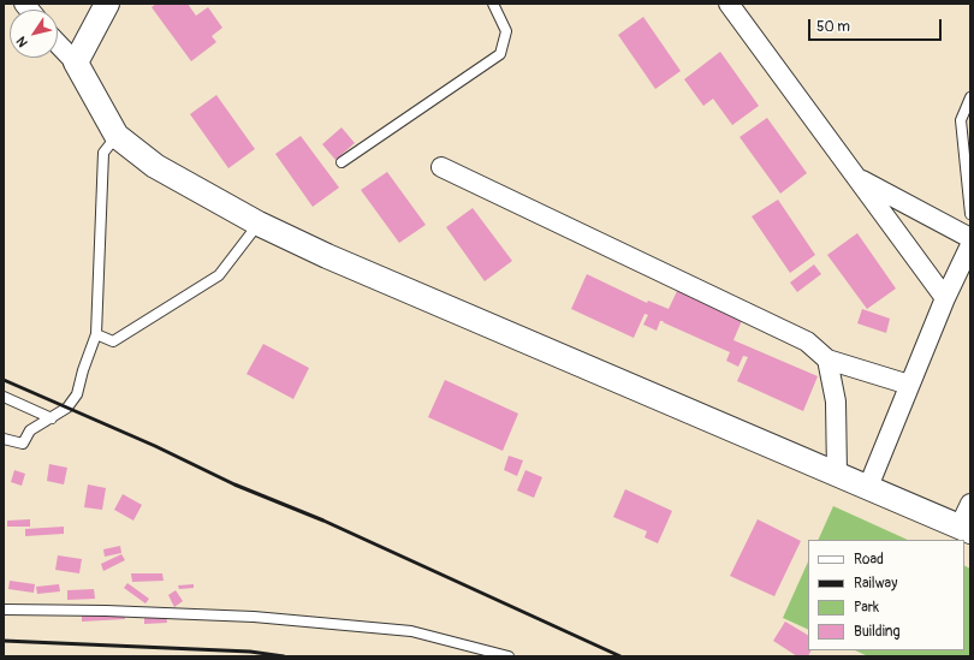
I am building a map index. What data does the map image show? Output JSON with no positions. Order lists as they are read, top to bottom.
{
  "legend": [
    "Road",
    "Railway",
    "Park",
    "Building"
  ],
  "scale_bar": "50 m",
  "north": "bottom left"
}
